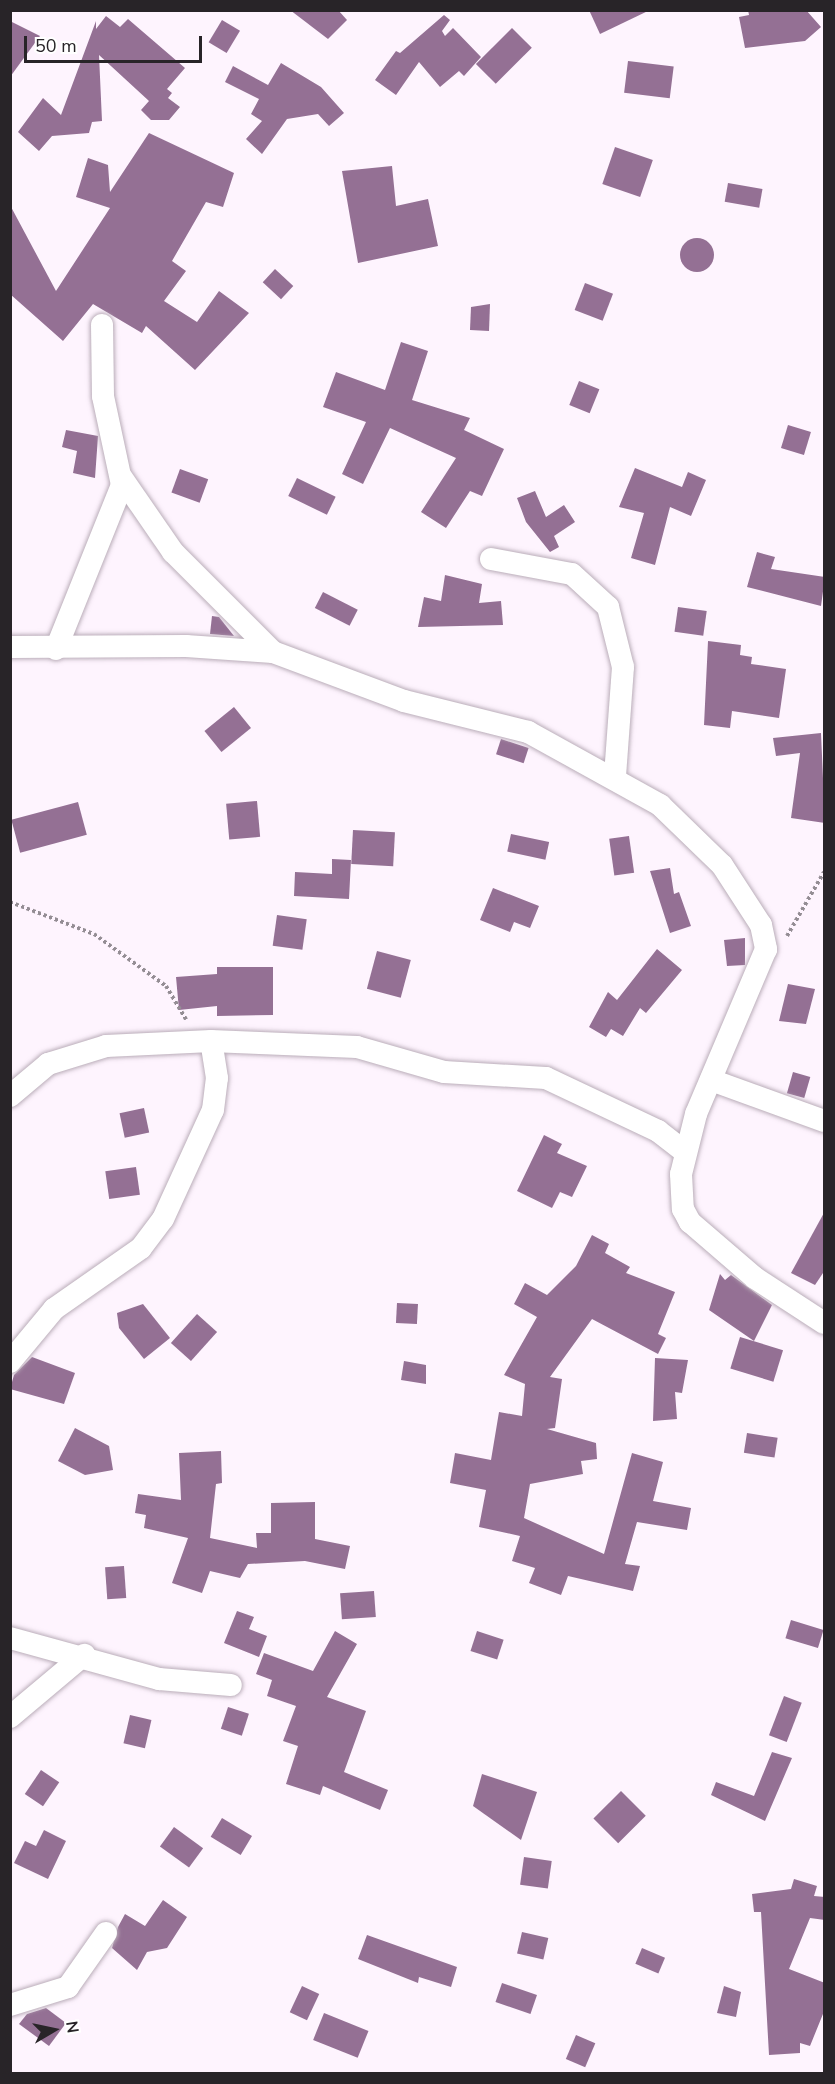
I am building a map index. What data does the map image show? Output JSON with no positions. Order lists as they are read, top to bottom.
{
  "scale_bar": "50 m",
  "north": "right"
}
